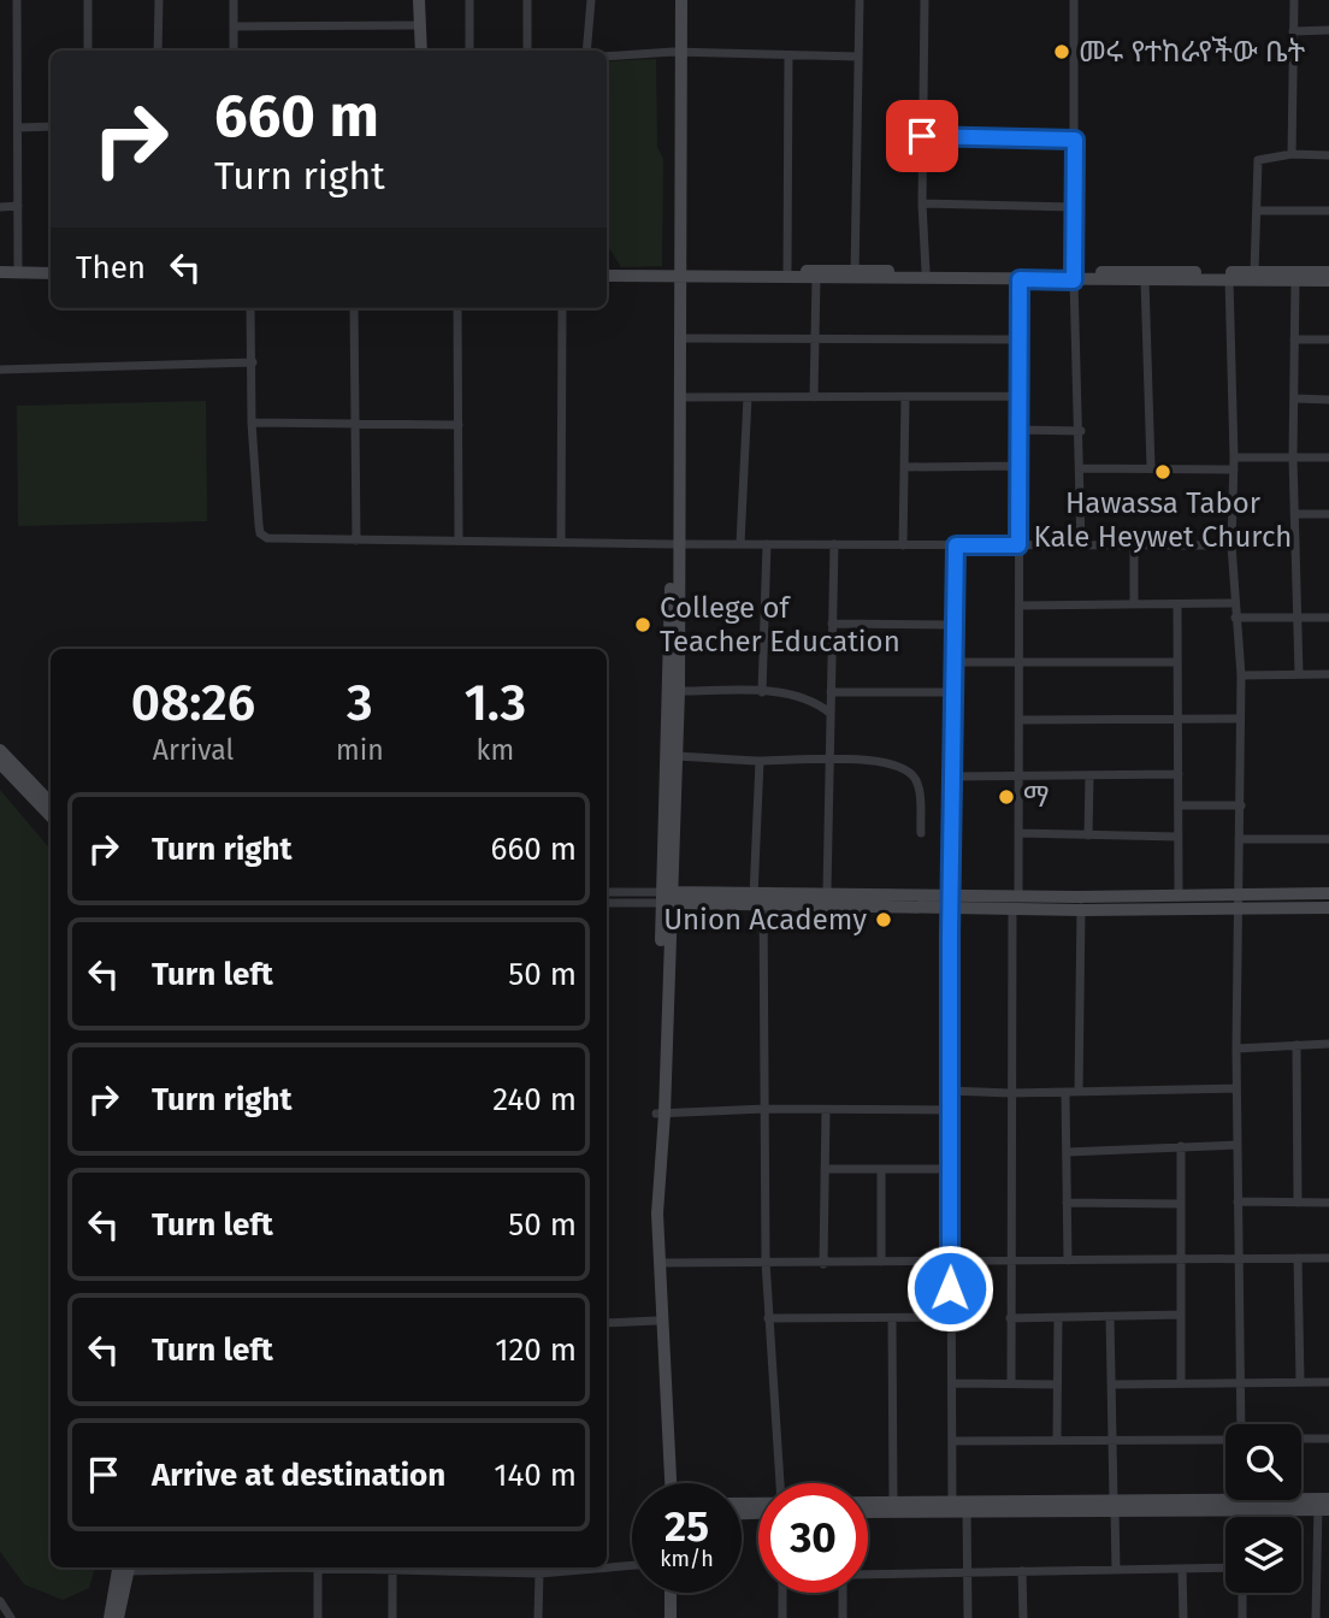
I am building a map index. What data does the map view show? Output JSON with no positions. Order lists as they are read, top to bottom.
{
  "places": [
    "መሩ የተከራየችው ቤት",
    "Hawassa Tabor Kale Heywet Church",
    "College of Teacher Education",
    "ማ",
    "Union Academy"
  ],
  "page": {
    "turn": ["660 m", "Turn right"],
    "then": "Then",
    "eta": [
      "08:26",
      "Arrival",
      "3",
      "min",
      "1.3",
      "km"
    ],
    "list": [
      {
        "name": "Turn right",
        "value": "660 m"
      },
      {
        "name": "Turn left",
        "value": "50 m"
      },
      {
        "name": "Turn right",
        "value": "240 m"
      },
      {
        "name": "Turn left",
        "value": "50 m"
      },
      {
        "name": "Turn left",
        "value": "120 m"
      },
      {
        "name": "Arrive at destination",
        "value": "140 m"
      }
    ],
    "speed": "25 km/h",
    "limit": "30"
  }
}
